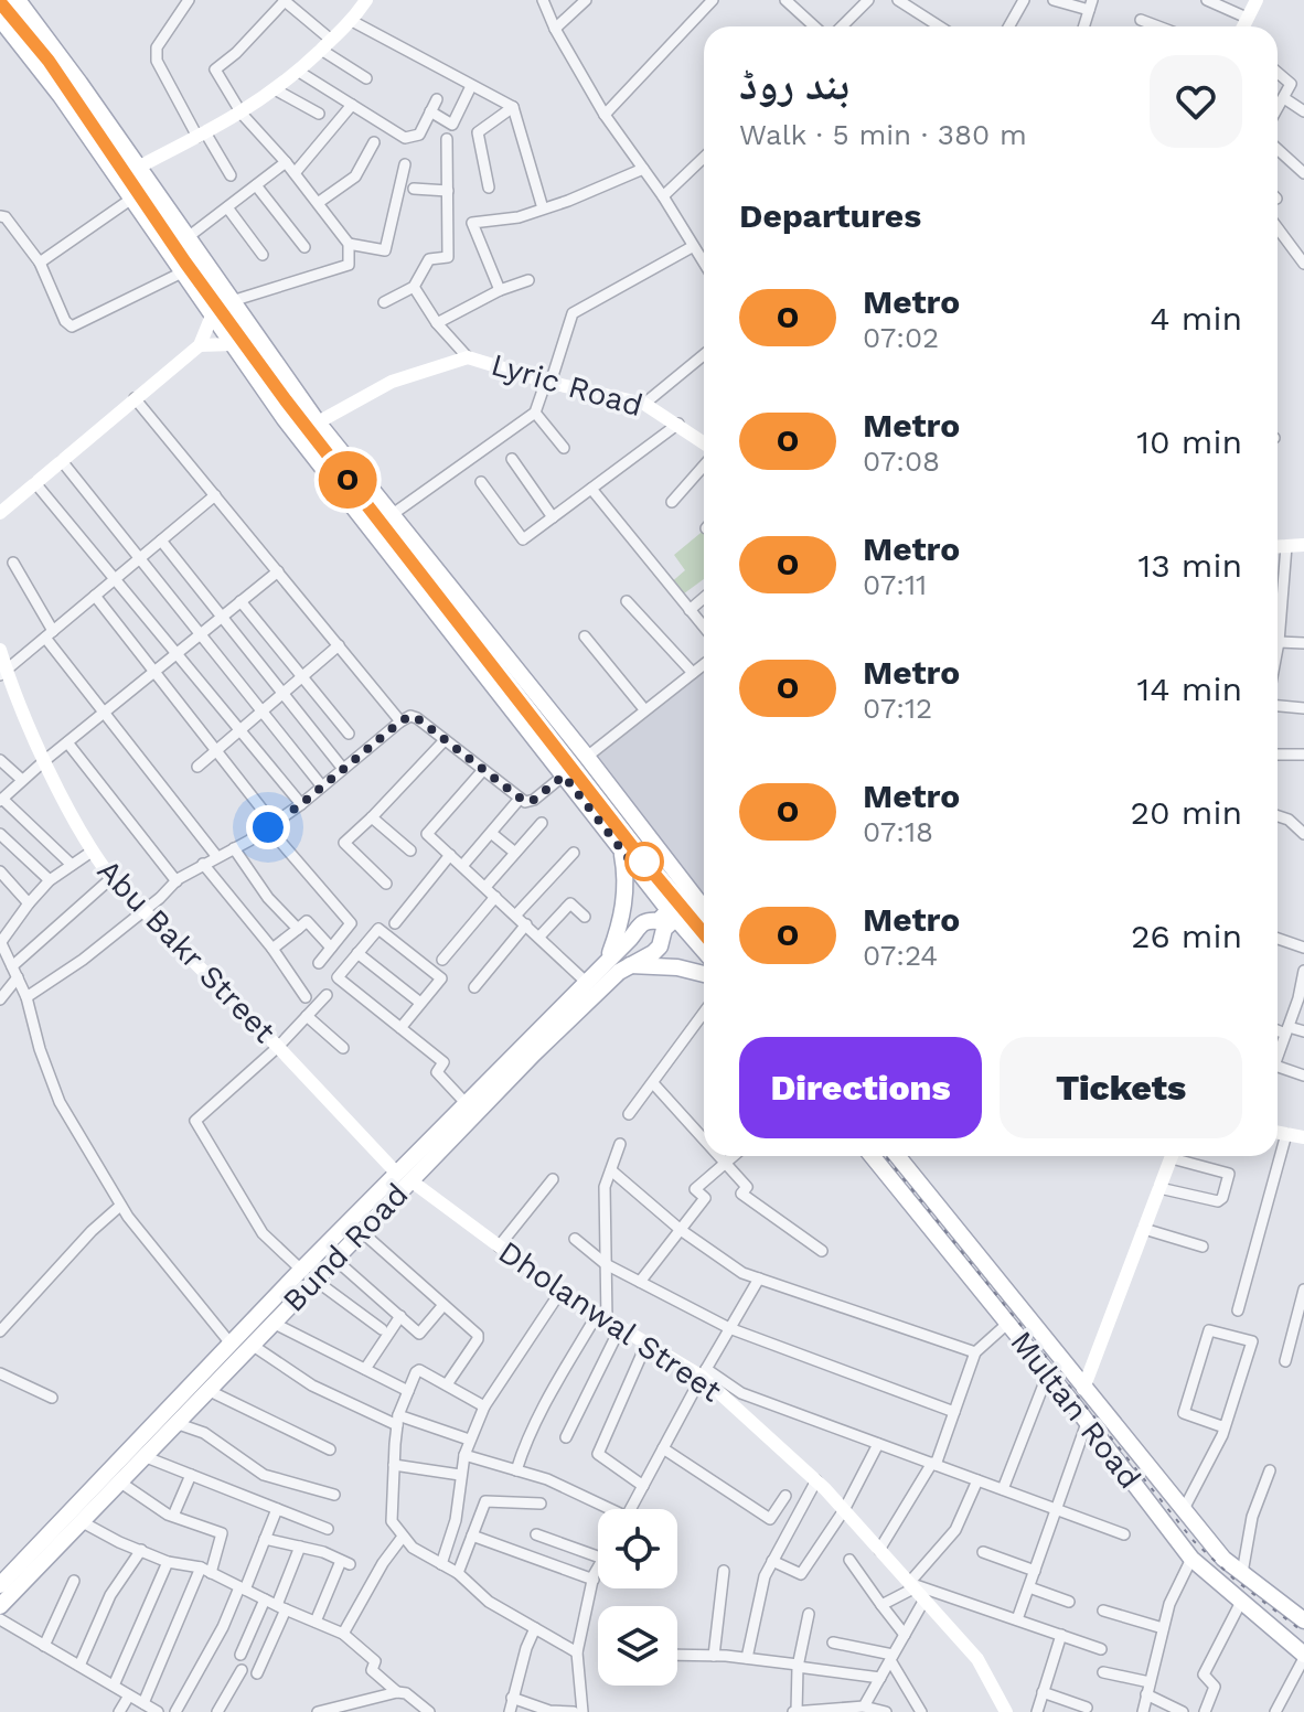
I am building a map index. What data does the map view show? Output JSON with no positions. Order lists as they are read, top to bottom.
{
  "streets": {
    "main road": ["Bund Road", "Multan Road"],
    "street": ["Lyric Road", "Abu Bakr Street", "Dholanwal Street"]
  },
  "crossings": [
    ["Abu Bakr Street", "Bund Road"],
    ["Abu Bakr Street", "Dholanwal Street"],
    ["Bund Road", "Dholanwal Street"]
  ],
  "lines": ["metro line O"],
  "page": {
    "on_map": "O",
    "heading": [
      ["بند روڈ", "Walk · 5 min · 380 m"],
      "Departures"
    ],
    "list": [
      {
        "mark": "O",
        "name": "Metro",
        "note": "07:02",
        "value": "4 min"
      },
      {
        "mark": "O",
        "name": "Metro",
        "note": "07:08",
        "value": "10 min"
      },
      {
        "mark": "O",
        "name": "Metro",
        "note": "07:11",
        "value": "13 min"
      },
      {
        "mark": "O",
        "name": "Metro",
        "note": "07:12",
        "value": "14 min"
      },
      {
        "mark": "O",
        "name": "Metro",
        "note": "07:18",
        "value": "20 min"
      },
      {
        "mark": "O",
        "name": "Metro",
        "note": "07:24",
        "value": "26 min"
      }
    ],
    "buttons": ["Directions", "Tickets"]
  }
}
